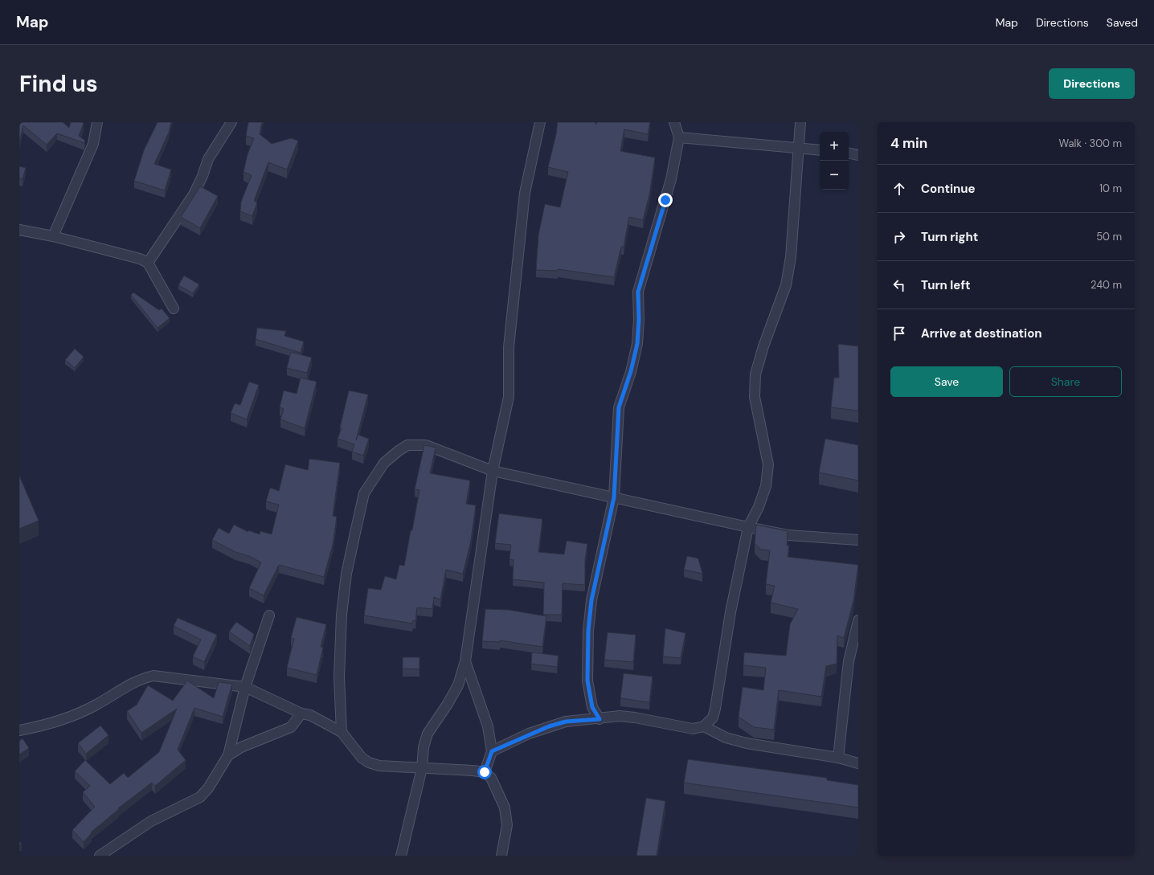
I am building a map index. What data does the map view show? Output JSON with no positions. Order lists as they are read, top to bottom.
{
  "page": {
    "header": "Map",
    "nav": ["Map", "Directions", "Saved"],
    "buttons": [
      "Directions",
      ["Save", "Share"]
    ],
    "title": "Find us",
    "heading": ["4 min", "Walk · 300 m"],
    "map_buttons": ["+", "−"],
    "list": [
      ["Continue", "10 m"],
      ["Turn right", "50 m"],
      ["Turn left", "240 m"],
      "Arrive at destination"
    ]
  }
}
